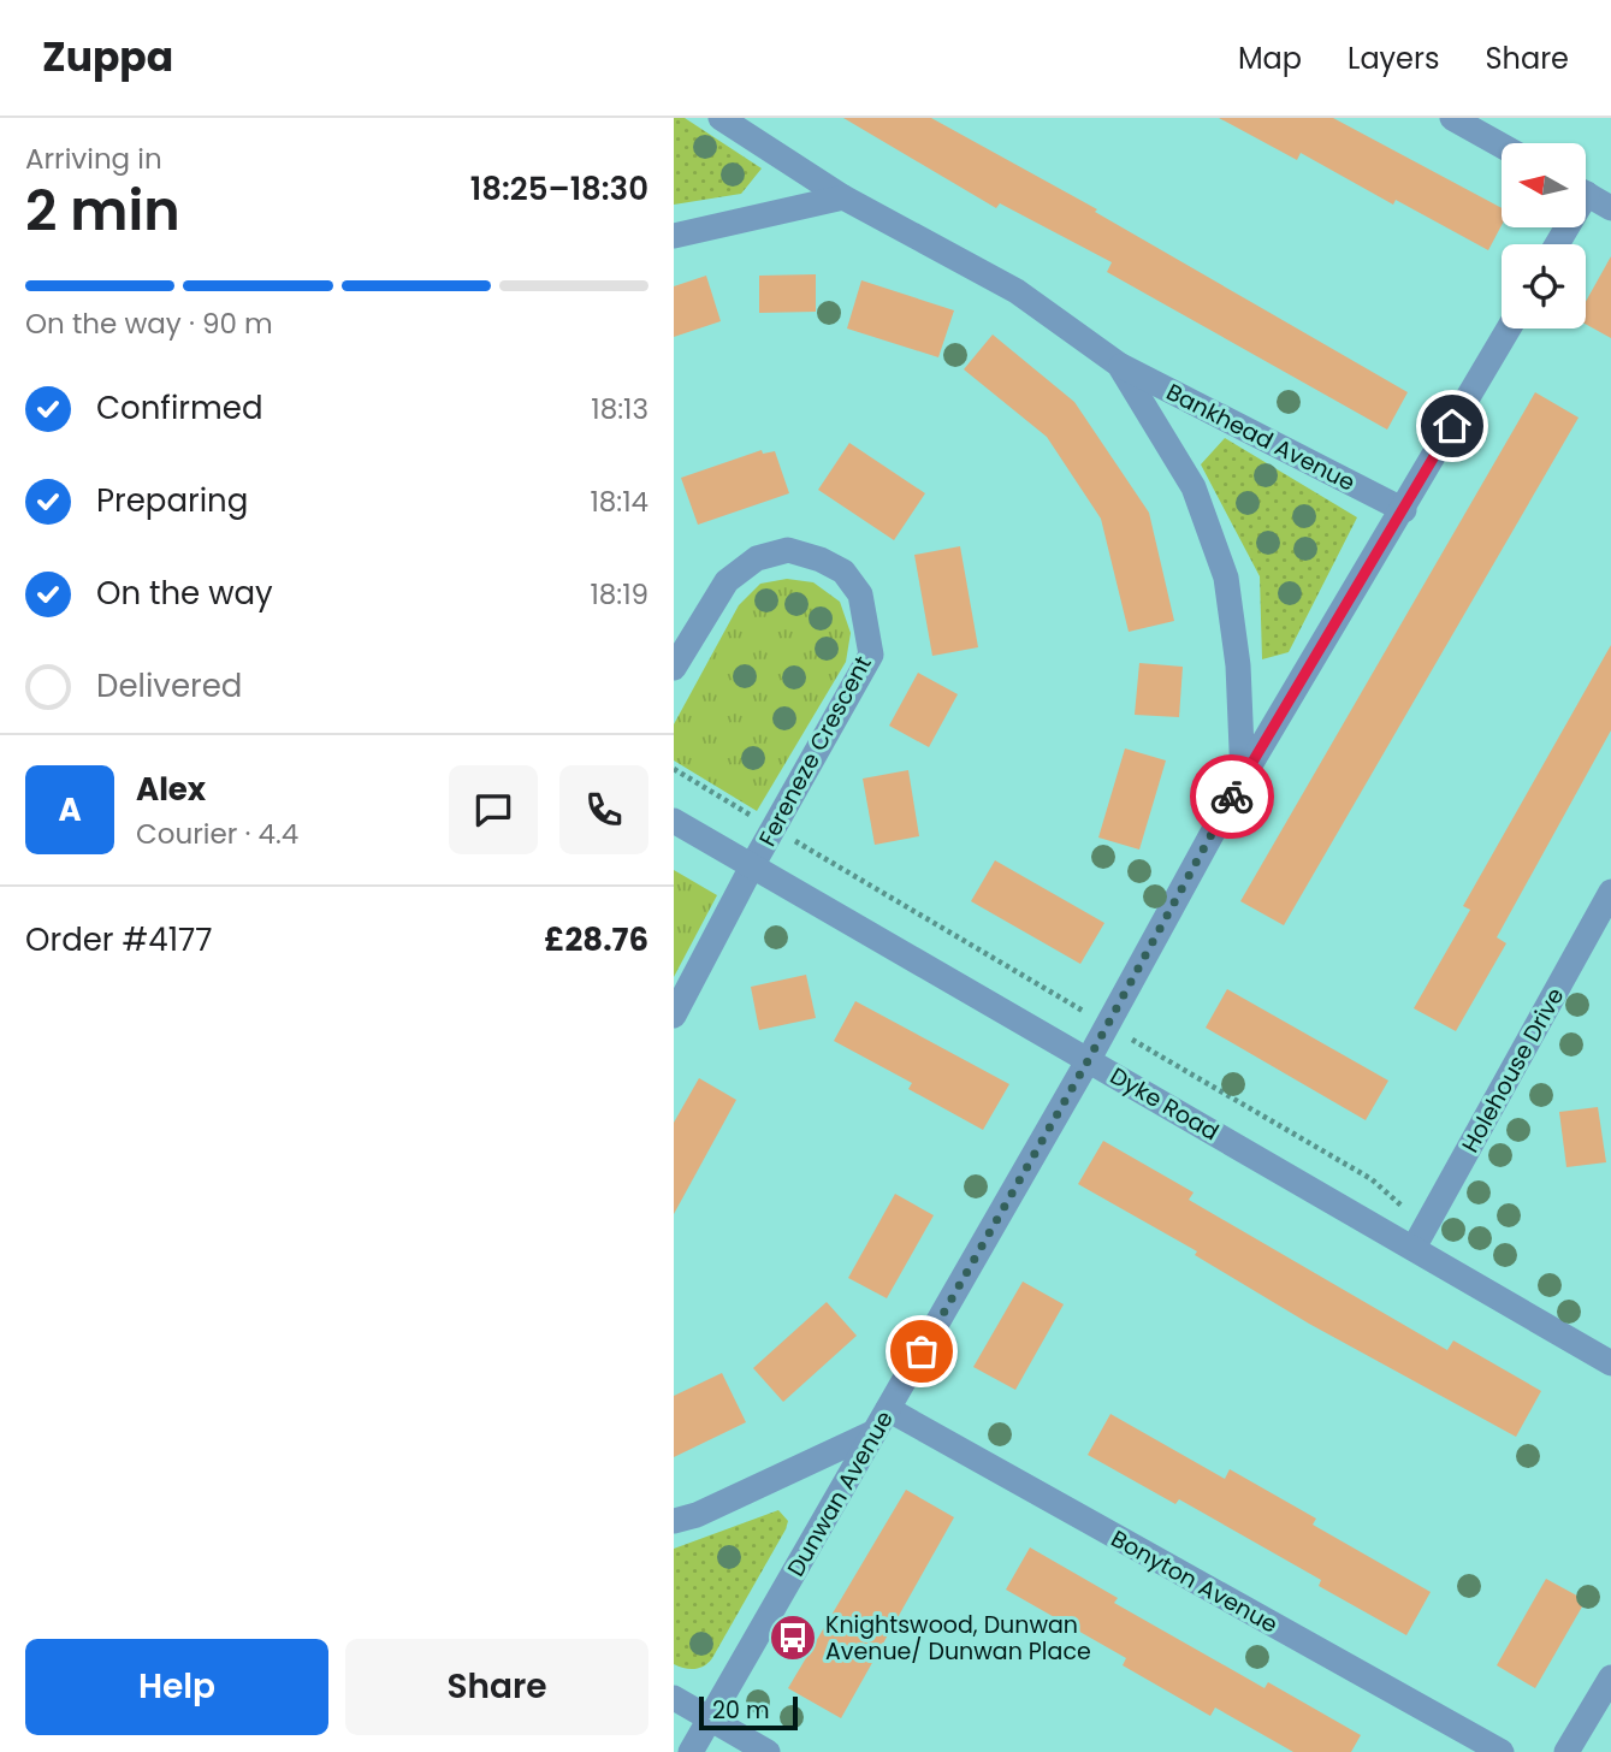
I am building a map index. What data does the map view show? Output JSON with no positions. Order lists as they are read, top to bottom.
{
  "streets": {
    "street": [
      "Bankhead Avenue",
      "Fereneze Crescent",
      "Holehouse Drive",
      "Dyke Road",
      "Dunwan Avenue",
      "Bonyton Avenue"
    ]
  },
  "crossings": [
    ["Bankhead Avenue", "Dunwan Avenue"],
    ["Fereneze Crescent", "Dyke Road"],
    ["Holehouse Drive", "Dyke Road"],
    ["Dyke Road", "Dunwan Avenue"],
    ["Dunwan Avenue", "Bonyton Avenue"]
  ],
  "places": {
    "bus stop": ["Knightswood, Dunwan Avenue/ Dunwan Place"]
  },
  "scale_bar": "20 m",
  "north": "left",
  "page": {
    "header": "Zuppa",
    "nav": ["Map", "Layers", "Share"],
    "heading": ["2 min", "Arriving in", "18:25–18:30"],
    "panel": [
      "Alex",
      "Courier · 4.4",
      "Order #4177",
      "£28.76"
    ],
    "bar": "On the way · 90 m",
    "list": [
      ["Confirmed", "18:13"],
      ["Preparing", "18:14"],
      ["On the way", "18:19"],
      "Delivered"
    ],
    "round": "A",
    "buttons": ["Help", "Share"],
    "scale": "20 m"
  }
}
